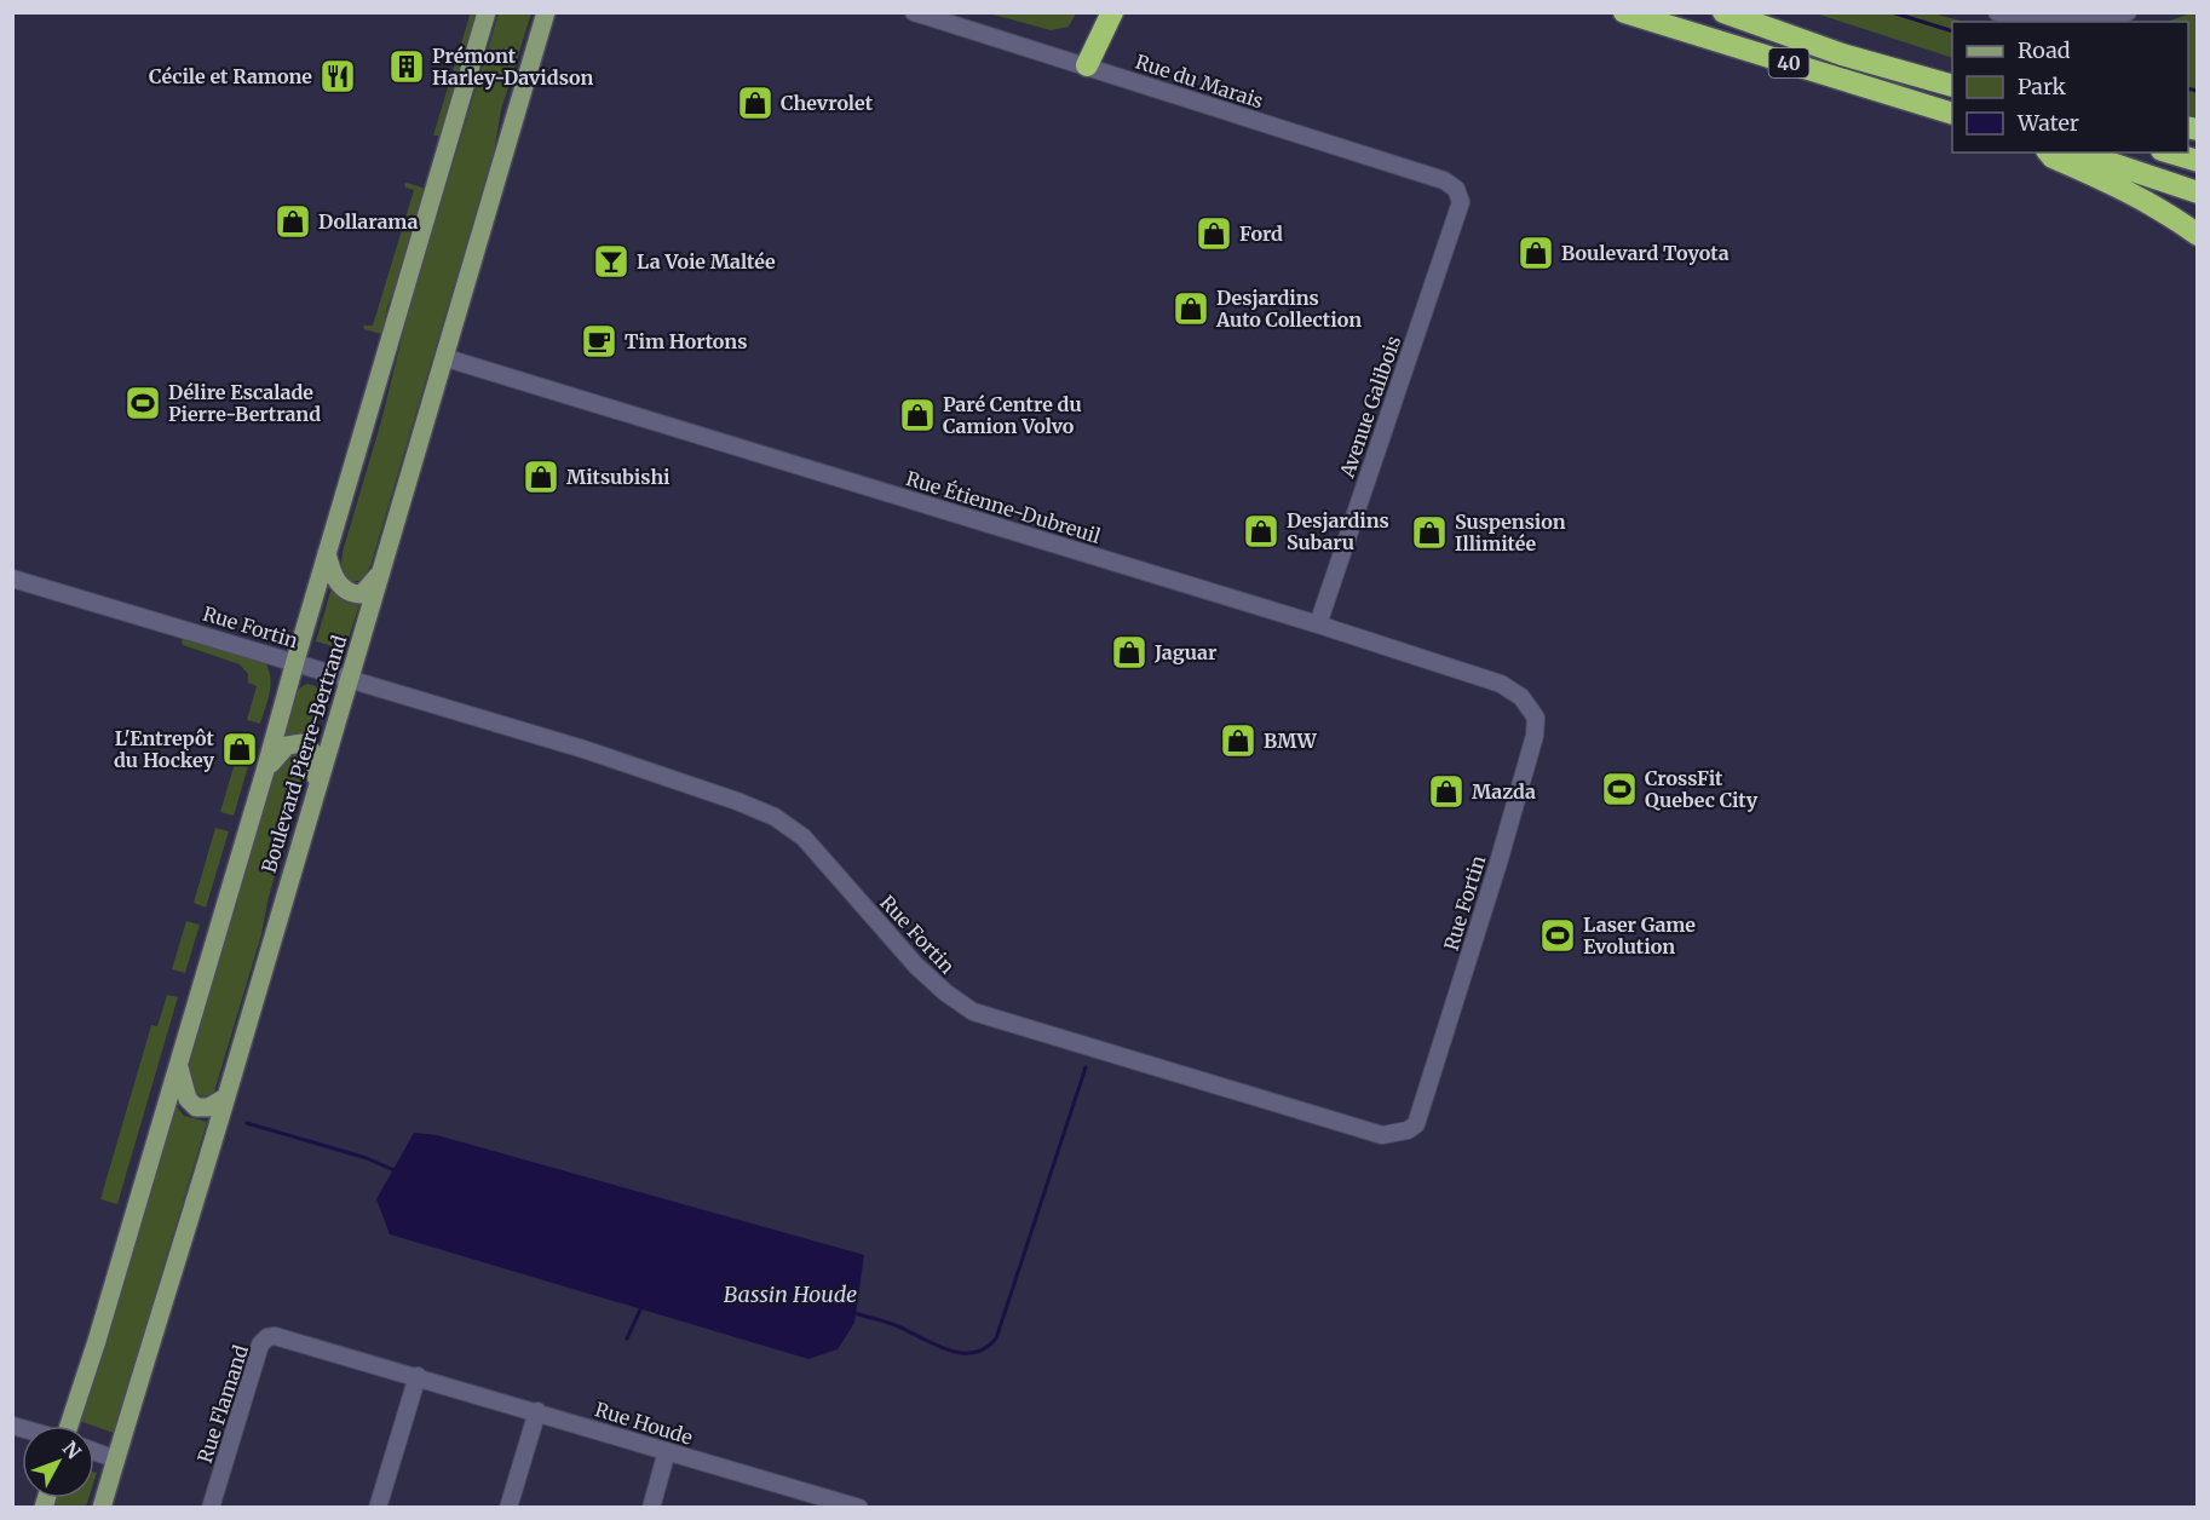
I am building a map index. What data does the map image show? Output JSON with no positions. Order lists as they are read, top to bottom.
{
  "streets": {
    "highway": ["40"],
    "main road": ["Boulevard Pierre-Bertrand"],
    "street": [
      "Rue du Marais",
      "Avenue Galibois",
      "Rue Étienne-Dubreuil",
      "Rue Fortin",
      "Rue Flamand",
      "Rue Houde"
    ]
  },
  "crossings": [
    ["Rue du Marais", "Avenue Galibois"],
    ["Avenue Galibois", "Rue Étienne-Dubreuil"],
    ["Rue Étienne-Dubreuil", "Rue Fortin"],
    ["Rue Étienne-Dubreuil", "Boulevard Pierre-Bertrand"],
    ["Rue Fortin", "Boulevard Pierre-Bertrand"],
    ["Rue Flamand", "Rue Houde"]
  ],
  "water": ["Bassin Houde"],
  "places": {
    "building": ["Prémont Harley-Davidson"],
    "restaurant": ["Cécile et Ramone"],
    "shop": [
      "Chevrolet",
      "Dollarama",
      "Ford",
      "Boulevard Toyota",
      "Desjardins Auto Collection",
      "Paré Centre du Camion Volvo",
      "Mitsubishi",
      "Desjardins Subaru",
      "Suspension Illimitée",
      "Jaguar",
      "BMW",
      "L'Entrepôt du Hockey",
      "Mazda"
    ],
    "bar": ["La Voie Maltée"],
    "cafe": ["Tim Hortons"],
    "sports": ["Délire Escalade Pierre-Bertrand", "CrossFit Quebec City", "Laser Game Evolution"]
  },
  "legend": ["Road", "Park", "Water"],
  "north": "top right"
}
